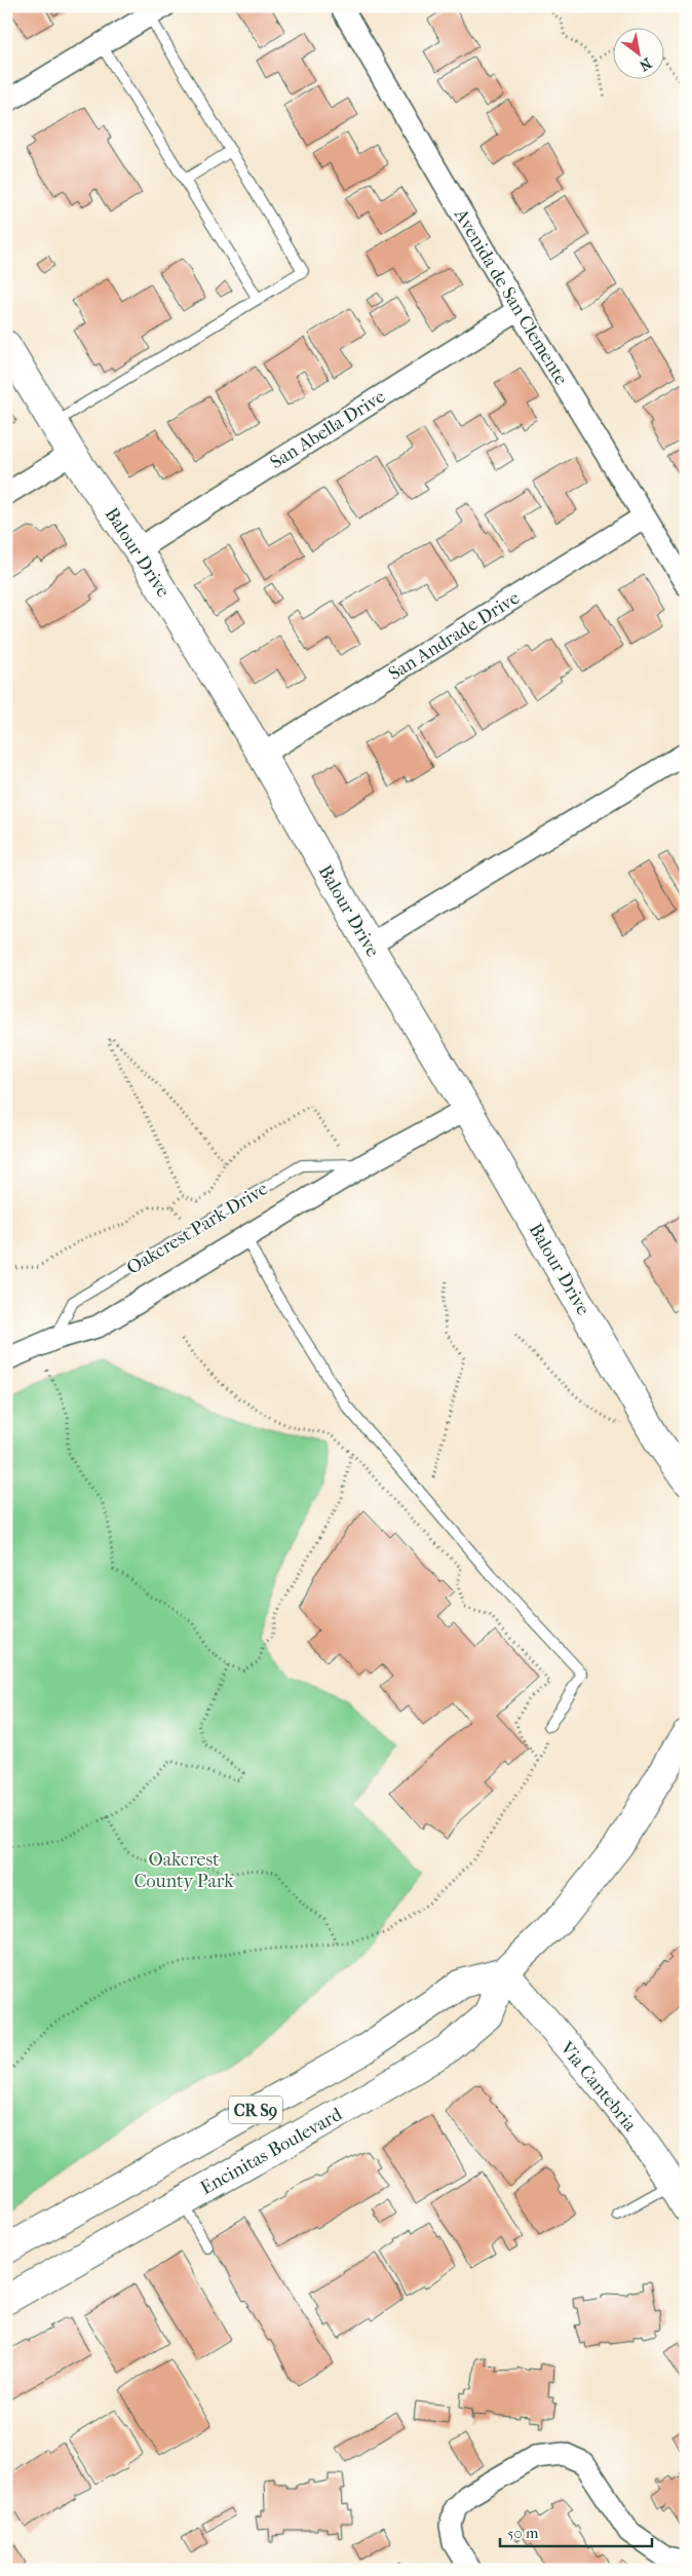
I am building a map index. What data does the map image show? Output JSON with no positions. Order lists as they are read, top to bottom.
{
  "streets": {
    "main road": [
      "Balour Drive",
      "Via Cantebria",
      "CR S9",
      "Encinitas Boulevard"
    ],
    "street": [
      "Avenida de San Clemente",
      "San Abella Drive",
      "San Andrade Drive",
      "Oakcrest Park Drive"
    ]
  },
  "crossings": [
    ["Avenida de San Clemente", "San Abella Drive"],
    ["Avenida de San Clemente", "San Andrade Drive"],
    ["San Abella Drive", "Balour Drive"],
    ["Balour Drive", "San Andrade Drive"],
    ["Balour Drive", "Oakcrest Park Drive"],
    ["Via Cantebria", "Encinitas Boulevard"]
  ],
  "parks": ["Oakcrest County Park"],
  "scale_bar": "50 m",
  "north": "bottom right"
}
